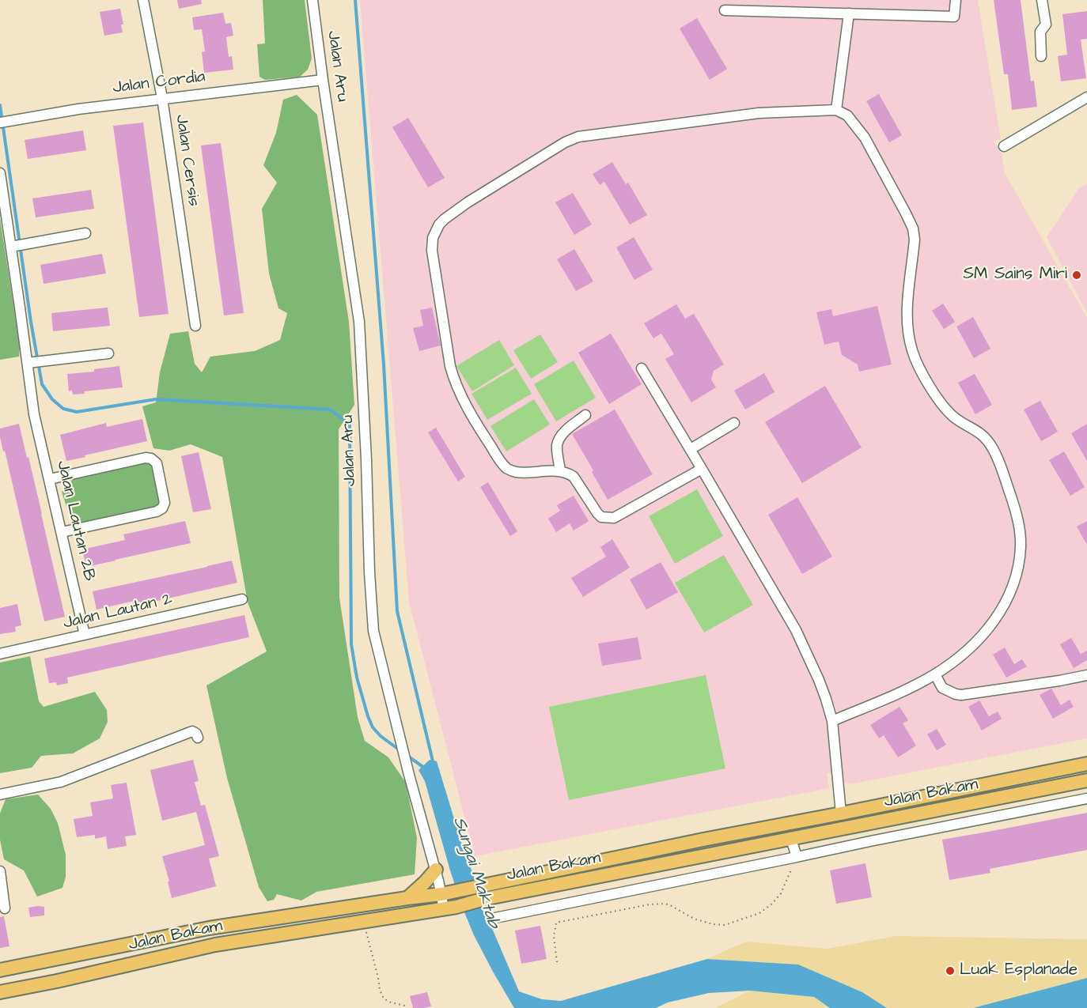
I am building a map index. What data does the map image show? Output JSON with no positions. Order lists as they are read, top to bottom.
{
  "streets": {
    "main road": ["Jalan Bakam"],
    "street": [
      "Jalan Aru",
      "Jalan Cordia",
      "Jalan Cersis",
      "Jalan Lautan 2B",
      "Jalan Lautan 2"
    ]
  },
  "crossings": [
    ["Jalan Aru", "Jalan Cordia"],
    ["Jalan Aru", "Jalan Bakam"],
    ["Jalan Cordia", "Jalan Cersis"],
    ["Jalan Lautan 2B", "Jalan Lautan 2"]
  ],
  "water": ["Sungai Maktab"],
  "places": ["SM Sains Miri", "Luak Esplanade"]
}
